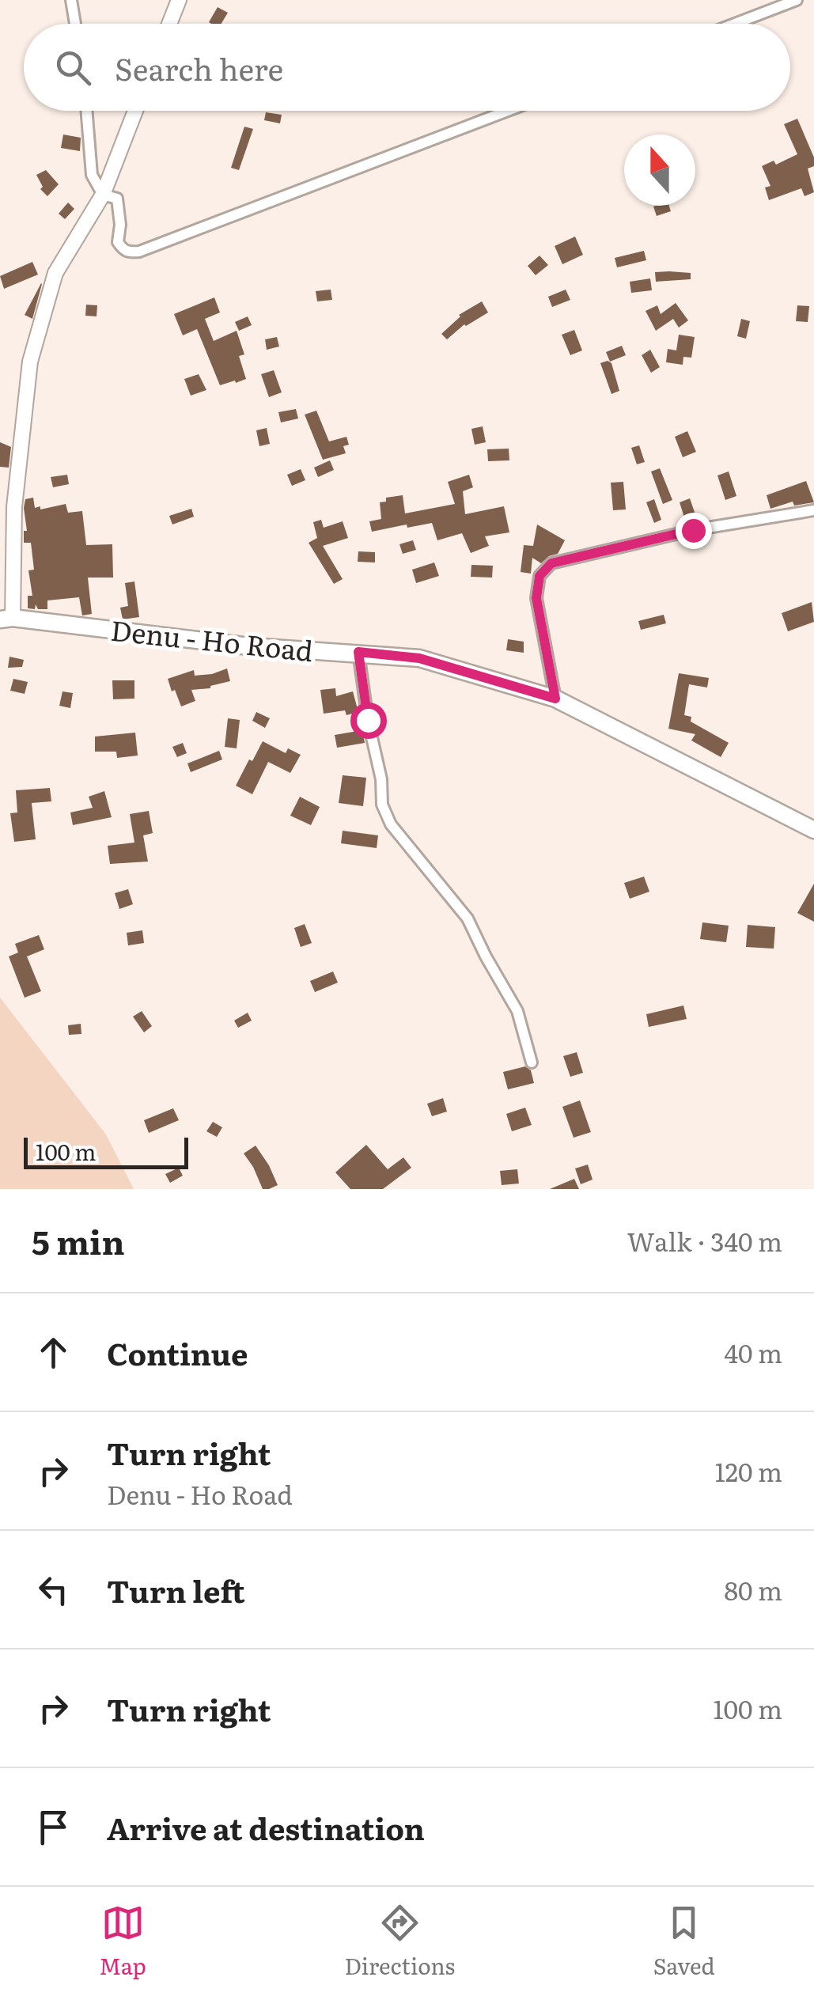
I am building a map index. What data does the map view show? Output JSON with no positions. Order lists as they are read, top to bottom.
{
  "streets": {
    "main road": ["Denu - Ho Road"]
  },
  "scale_bar": "100 m",
  "north": "top",
  "page": {
    "search": "Search here",
    "scale": "100 m",
    "heading": ["5 min", "Walk · 340 m"],
    "list": [
      ["Continue", "40 m"],
      ["Turn right", "Denu - Ho Road", "120 m"],
      ["Turn left", "80 m"],
      ["Turn right", "100 m"],
      "Arrive at destination"
    ],
    "nav": ["Map", "Directions", "Saved"]
  }
}
